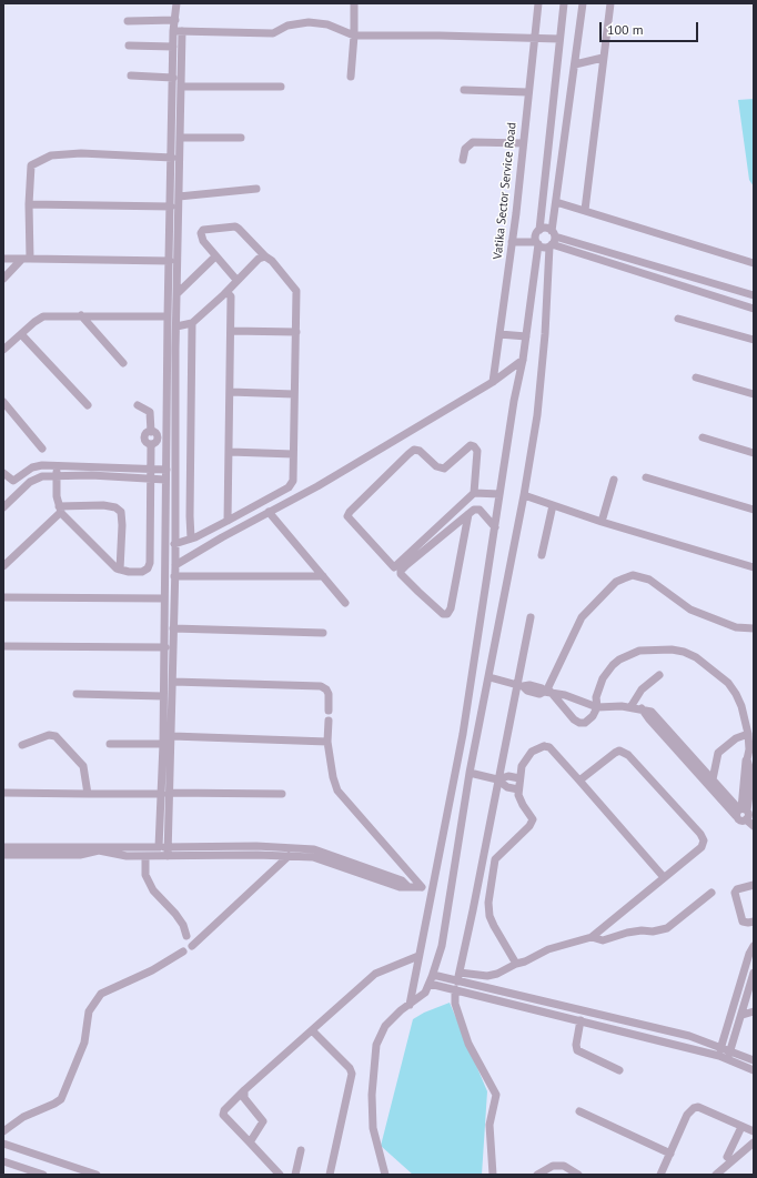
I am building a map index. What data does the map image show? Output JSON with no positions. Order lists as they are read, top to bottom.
{
  "streets": {
    "street": ["Vatika Sector Service Road"]
  },
  "scale_bar": "100 m"
}
